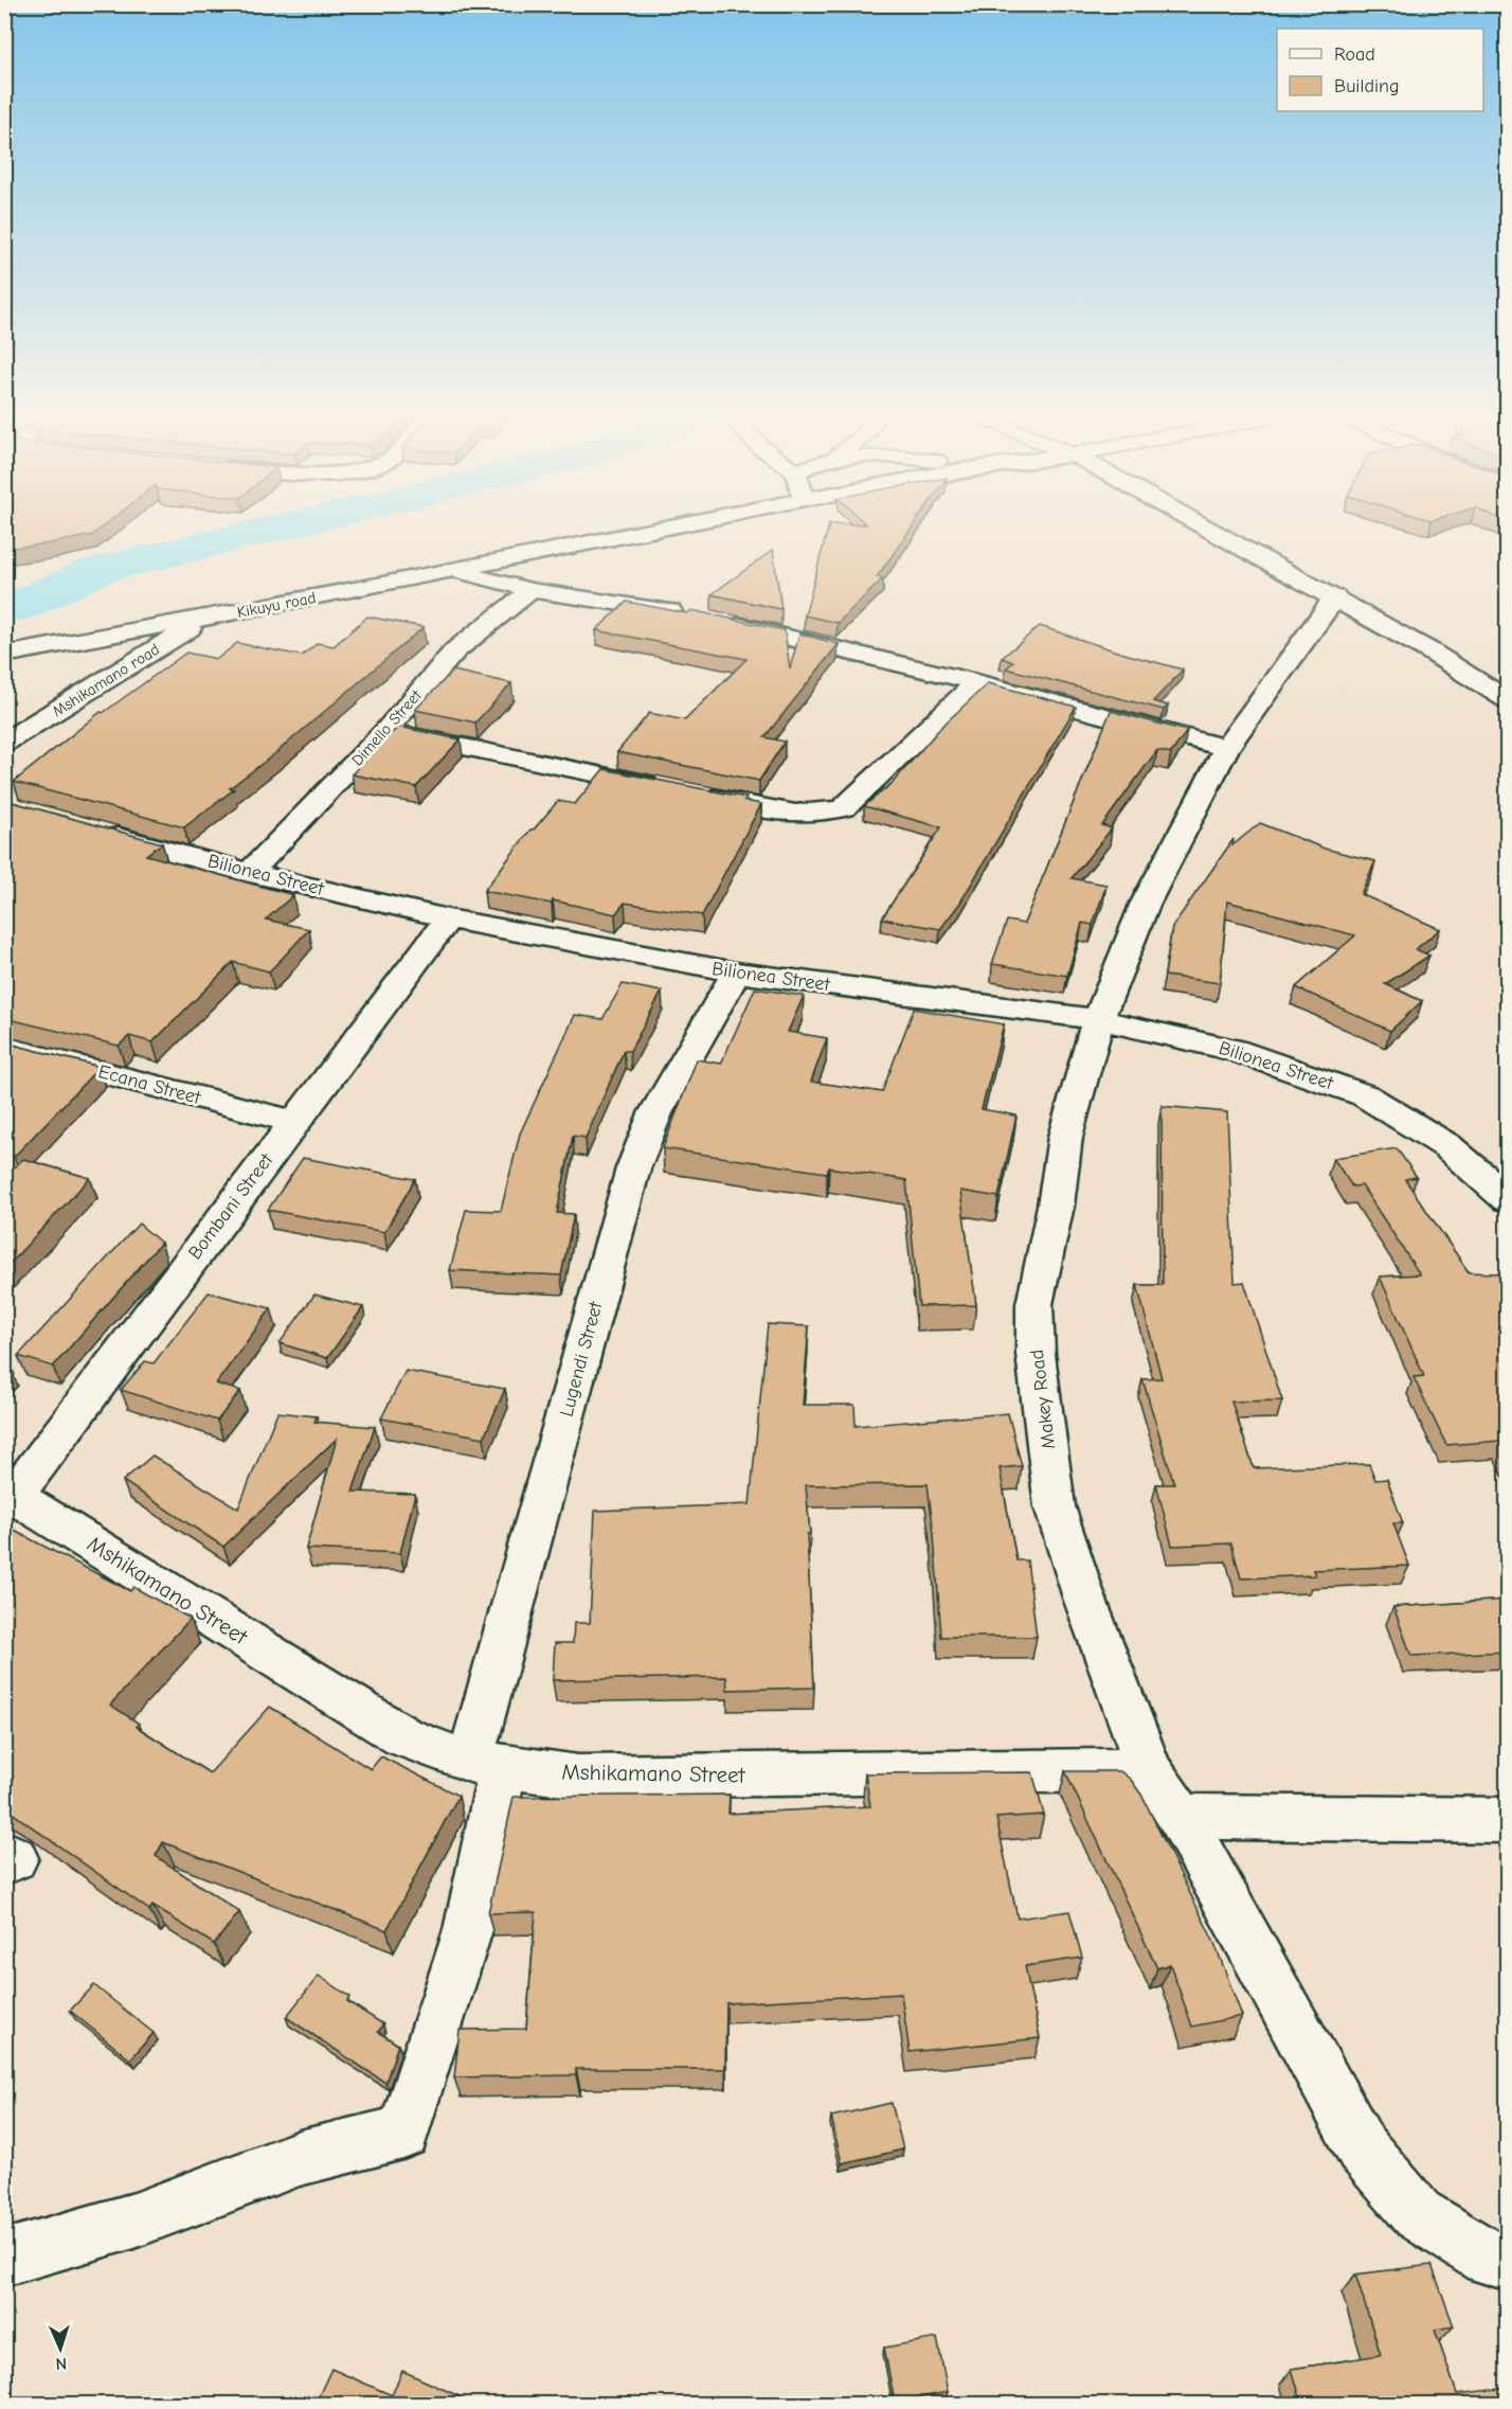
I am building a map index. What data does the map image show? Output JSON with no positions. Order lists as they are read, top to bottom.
{
  "streets": {
    "main road": [
      "Kikuyu road",
      "Mshikamano road",
      "Dimello Street",
      "Bilionea Street",
      "Ecana Street",
      "Bombani Street",
      "Lugendi Street",
      "Makey Road",
      "Mshikamano Street"
    ]
  },
  "crossings": [
    ["Kikuyu road", "Mshikamano road"],
    ["Dimello Street", "Bilionea Street"],
    ["Bilionea Street", "Bombani Street"],
    ["Bilionea Street", "Lugendi Street"],
    ["Bilionea Street", "Makey Road"],
    ["Ecana Street", "Bombani Street"],
    ["Bombani Street", "Mshikamano Street"],
    ["Lugendi Street", "Mshikamano Street"],
    ["Makey Road", "Mshikamano Street"]
  ],
  "legend": ["Road", "Building"],
  "north": "bottom"
}
